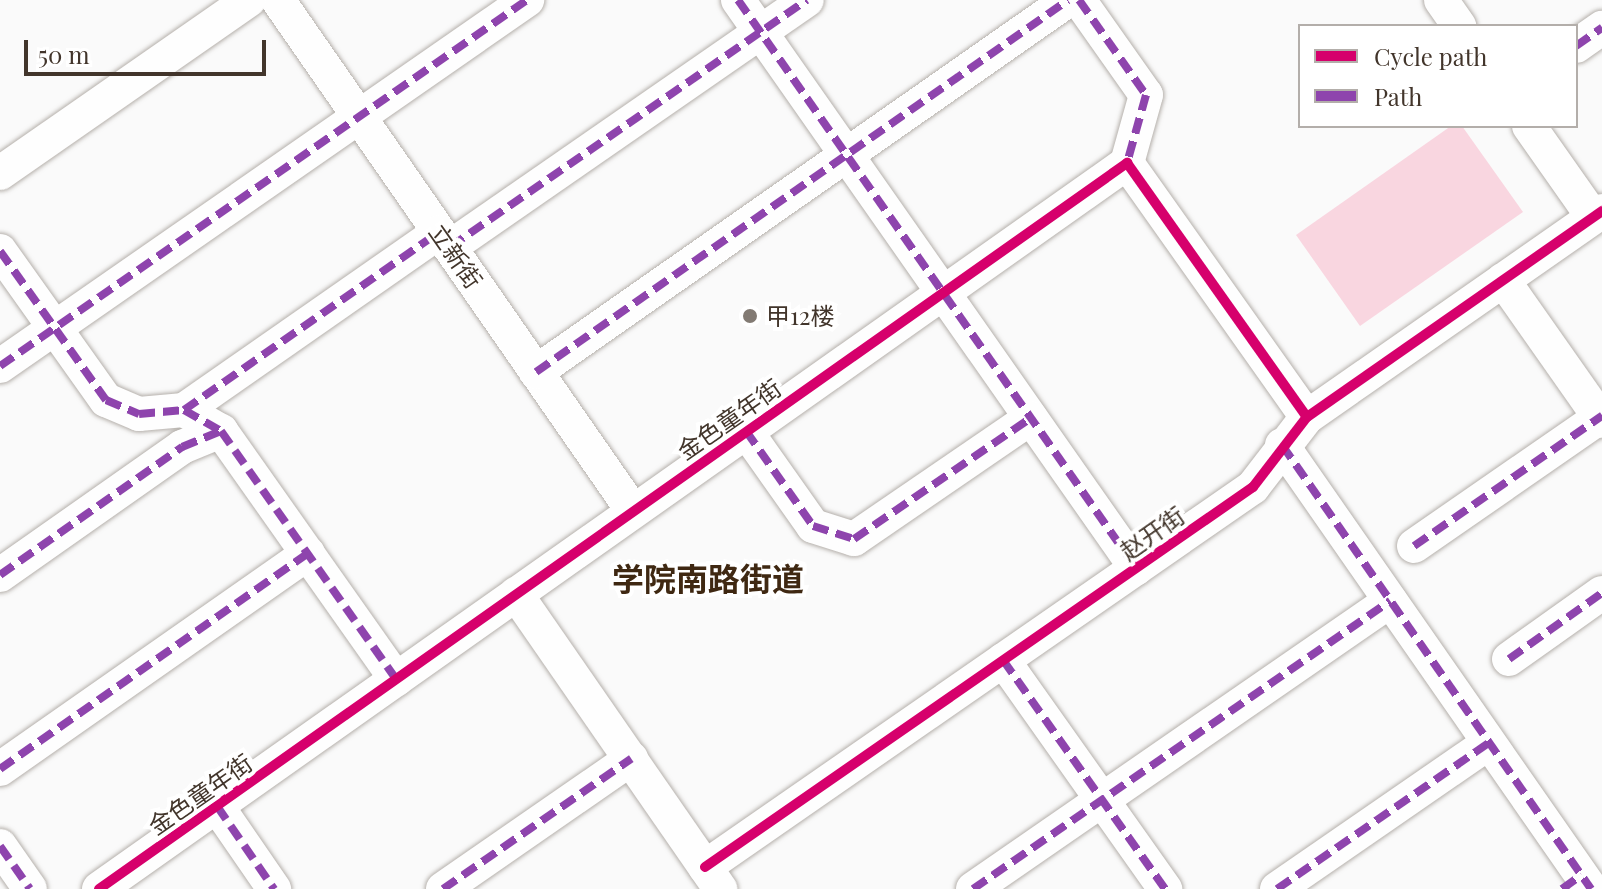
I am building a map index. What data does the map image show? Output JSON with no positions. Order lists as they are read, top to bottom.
{
  "streets": {
    "street": ["立新街", "金色童年街", "赵开街"]
  },
  "crossings": [
    ["立新街", "金色童年街"]
  ],
  "districts": ["学院南路街道"],
  "places": ["甲12楼"],
  "legend": ["Cycle path", "Path"],
  "scale_bar": "50 m"
}
